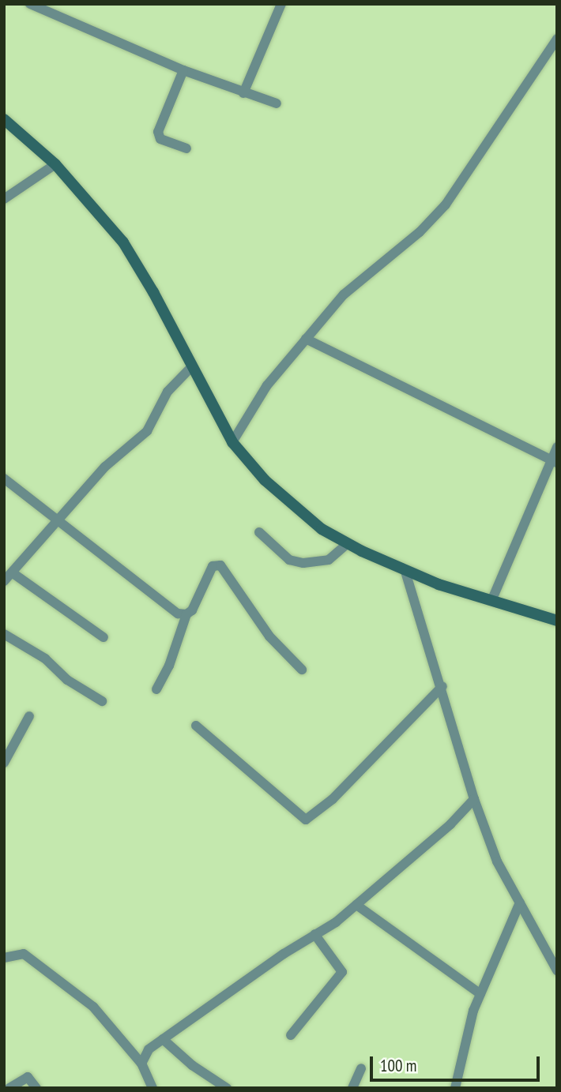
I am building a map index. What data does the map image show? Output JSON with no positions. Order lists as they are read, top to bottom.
{
  "scale_bar": "100 m"
}
